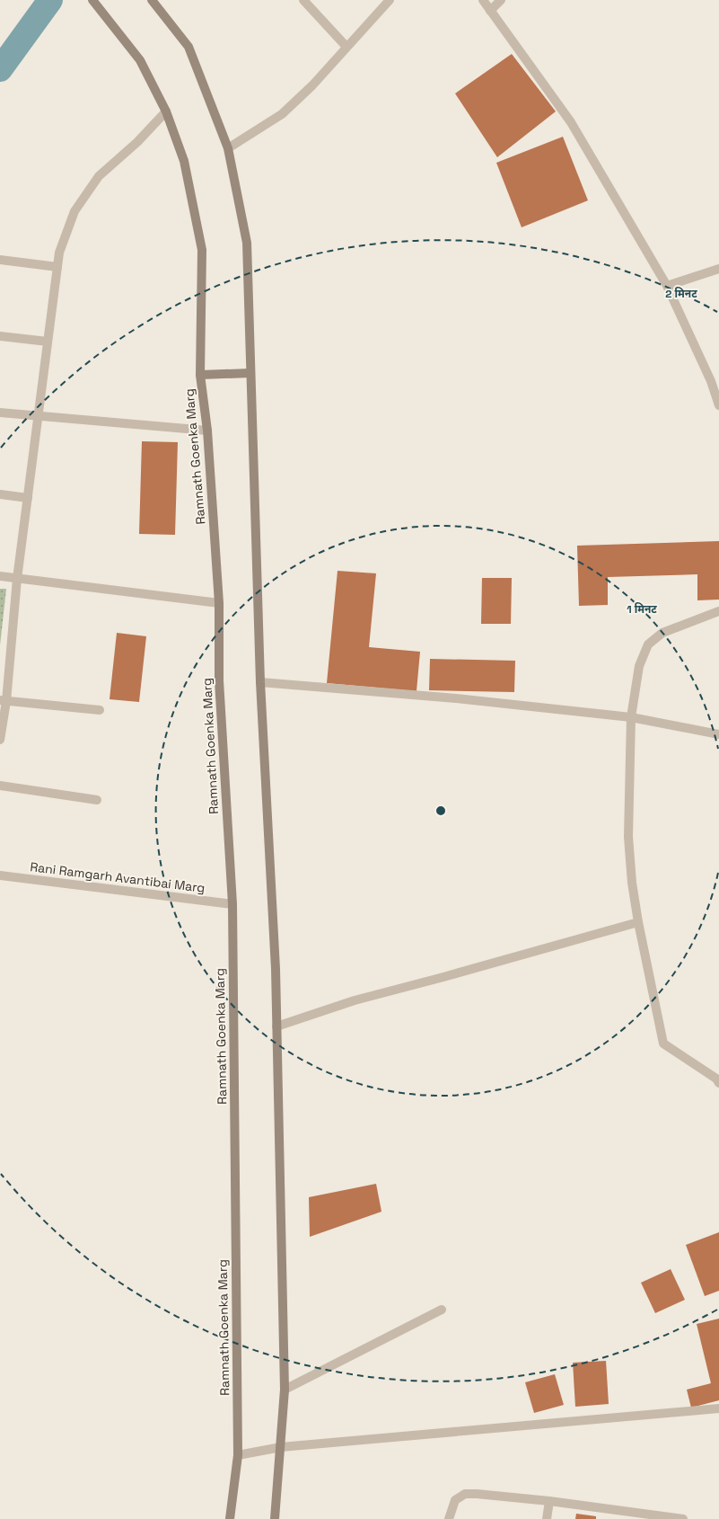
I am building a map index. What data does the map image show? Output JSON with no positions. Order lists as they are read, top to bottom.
{
  "streets": {
    "street": ["Ramnath Goenka Marg", "Rani Ramgarh Avantibai Marg"]
  },
  "crossings": [
    ["Ramnath Goenka Marg", "Rani Ramgarh Avantibai Marg"]
  ],
  "rings": ["2 मिनट", "1 मिनट"]
}
